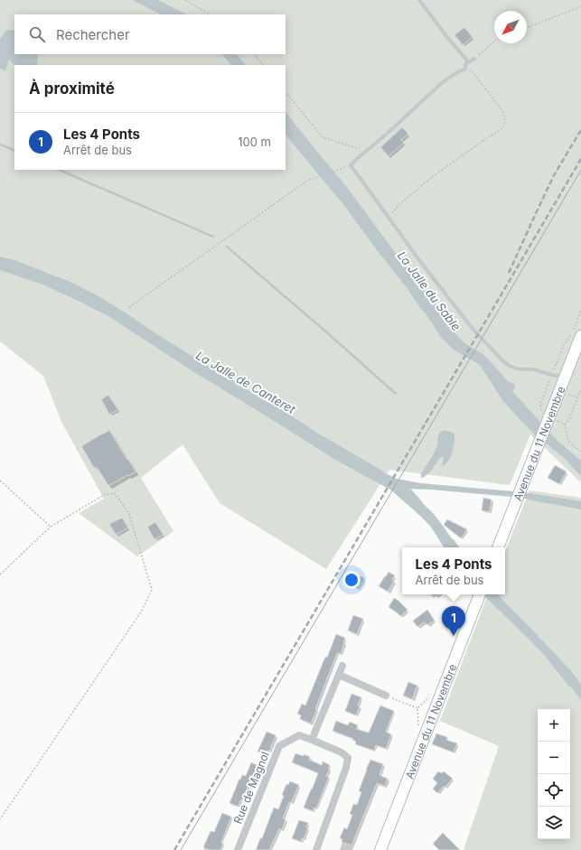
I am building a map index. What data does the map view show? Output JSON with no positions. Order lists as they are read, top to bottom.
{
  "streets": {
    "main road": ["Avenue du 11 Novembre"],
    "street": ["Rue de Magnol"]
  },
  "water": ["La Jalle du Sable", "La Jalle de Canteret"],
  "north": "bottom left",
  "page": {
    "search": "Rechercher",
    "heading": "À proximité",
    "list": [
      {
        "mark": "1",
        "name": "Les 4 Ponts",
        "note": "Arrêt de bus",
        "value": "100 m"
      }
    ],
    "popup": ["Les 4 Ponts", "Arrêt de bus"],
    "pins": "1",
    "map_buttons": ["+", "−"]
  }
}
